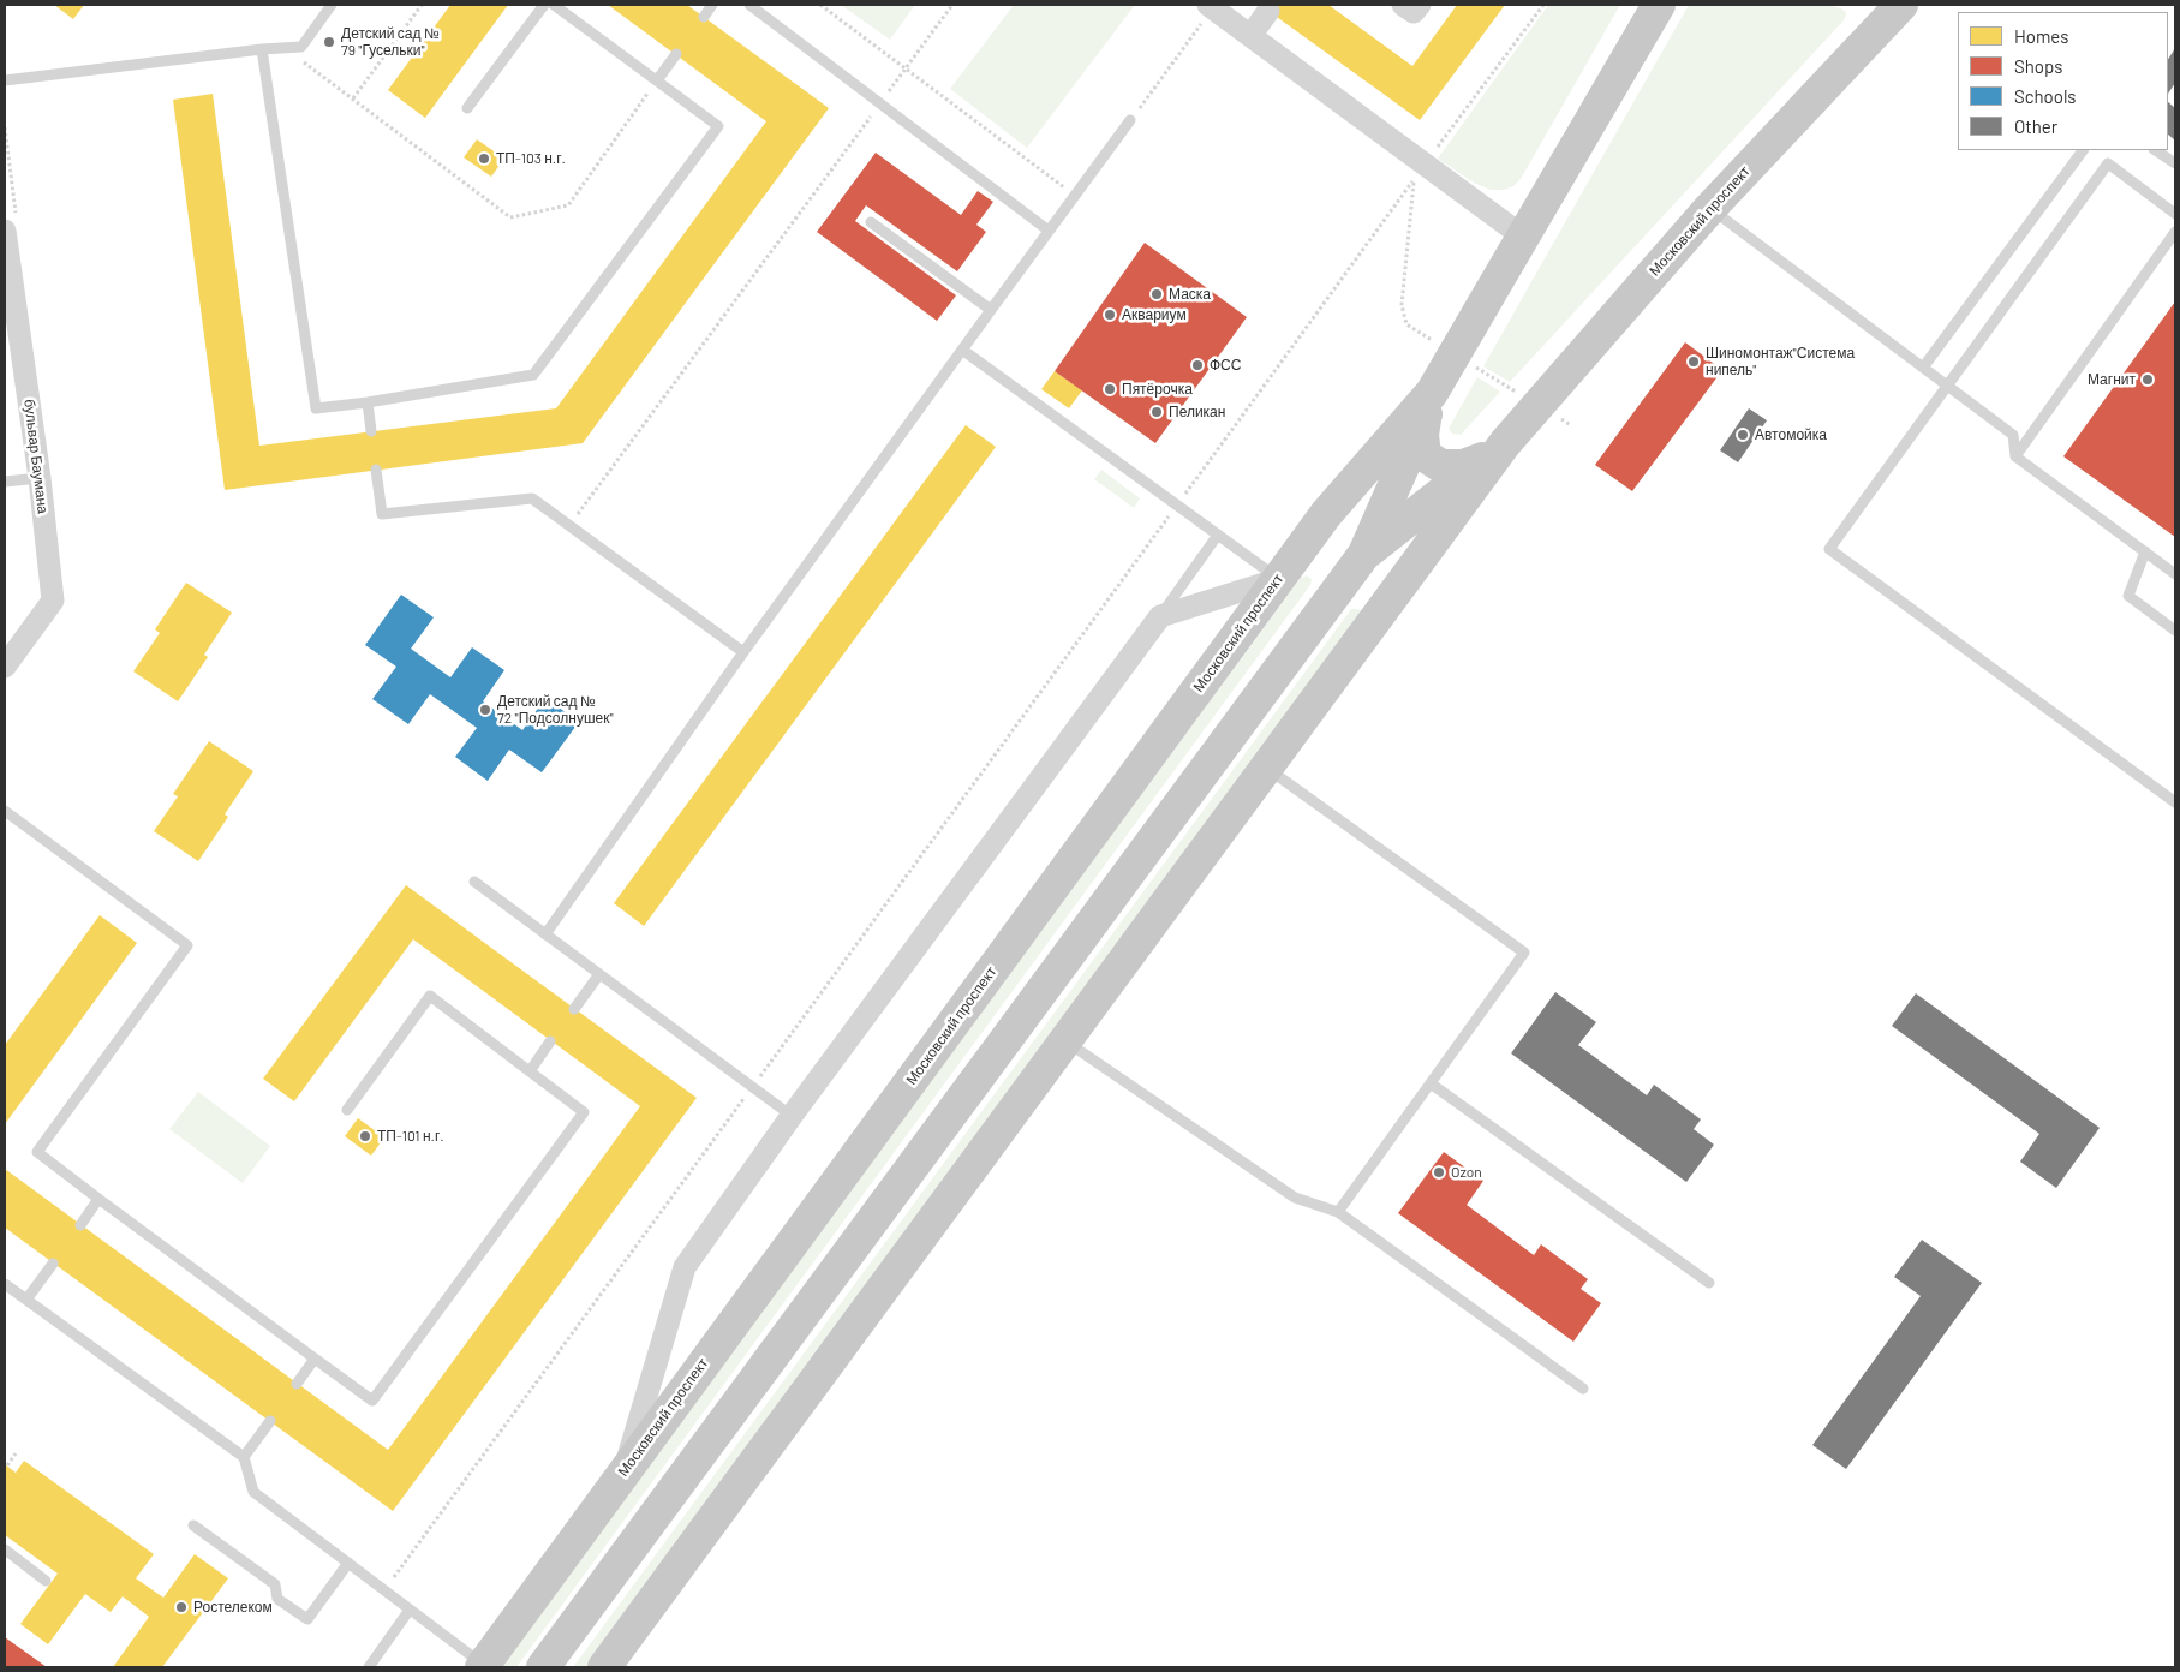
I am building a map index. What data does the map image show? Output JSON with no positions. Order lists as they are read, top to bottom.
{
  "streets": {
    "main road": ["Московский проспект"],
    "street": ["бульвар Баумана"]
  },
  "places": [
    "Детский сад № 79 \"Гусельки\"",
    "ТП-103 н.г.",
    "Маска",
    "Аквариум",
    "Шиномонтаж\"Система нипель\"",
    "ФСС",
    "Магнит",
    "Пятёрочка",
    "Пеликан",
    "Автомойка",
    "Детский сад № 72 \"Подсолнушек\"",
    "ТП-101 н.г.",
    "Ozon",
    "Ростелеком"
  ],
  "legend": [
    "Homes",
    "Shops",
    "Schools",
    "Other"
  ]
}
